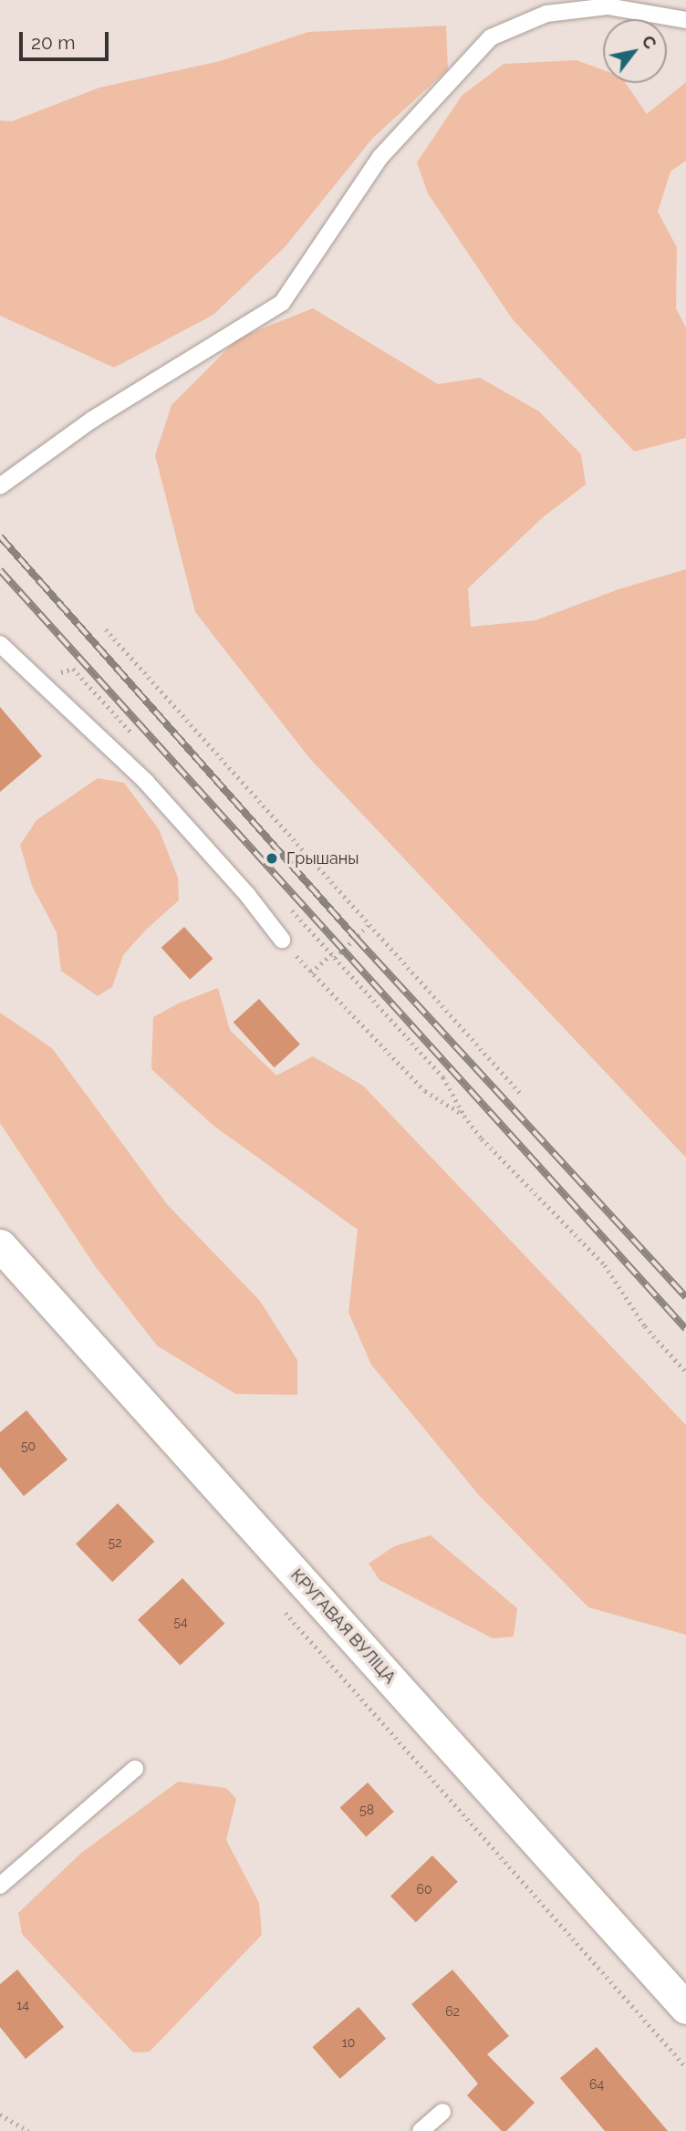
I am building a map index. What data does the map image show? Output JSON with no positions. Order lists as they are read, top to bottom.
{
  "streets": {
    "street": ["КРУГАВАЯ ВУЛІЦА"]
  },
  "places": ["Грышаны"],
  "house_numbers": [
    "50",
    "52",
    "54",
    "58",
    "60",
    "14",
    "62",
    "10",
    "64"
  ],
  "scale_bar": "20 m",
  "north": "top right"
}
